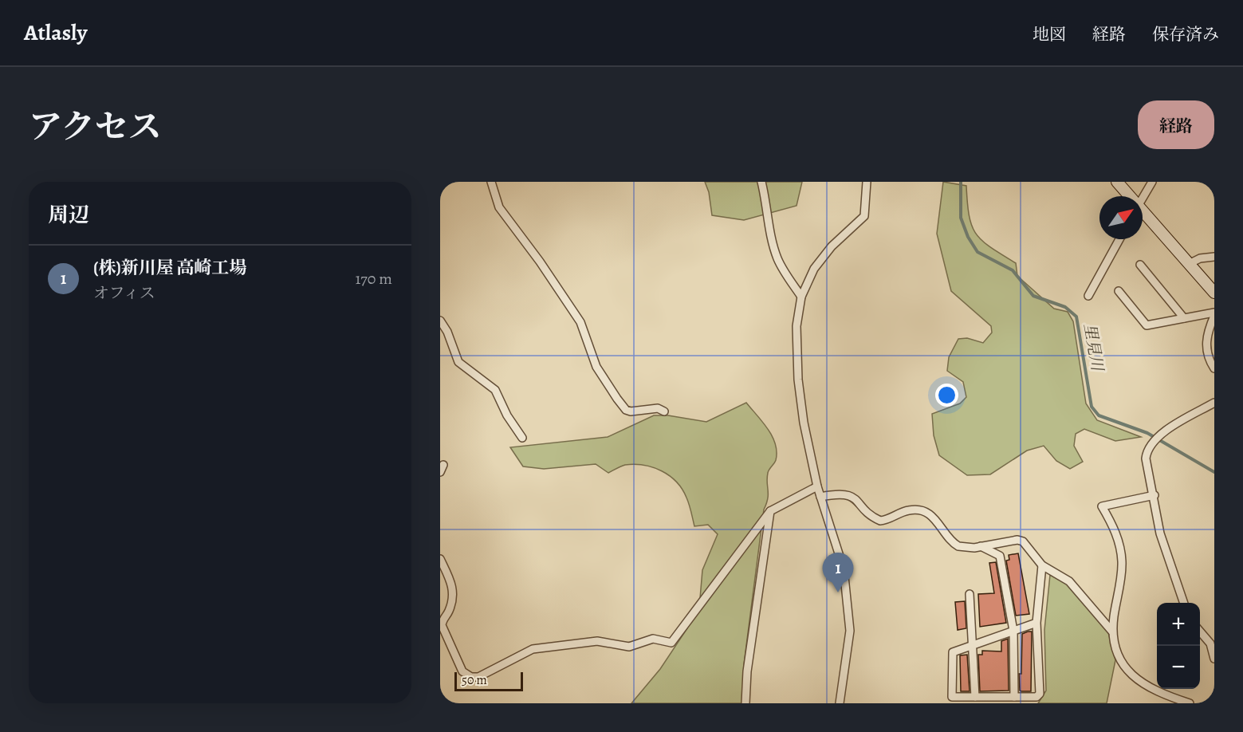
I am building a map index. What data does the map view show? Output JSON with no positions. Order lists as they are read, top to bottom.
{
  "water": ["里見川"],
  "scale_bar": "50 m",
  "north": "top right",
  "page": {
    "header": "Atlasly",
    "nav": ["地図", "経路", "保存済み"],
    "title": "アクセス",
    "buttons": "経路",
    "heading": "周辺",
    "list": [
      {
        "mark": "1",
        "name": "(株)新川屋 高崎工場",
        "note": "オフィス",
        "value": "170 m"
      }
    ],
    "pins": "1",
    "map_buttons": ["+", "−"],
    "scale": "50 m"
  }
}
